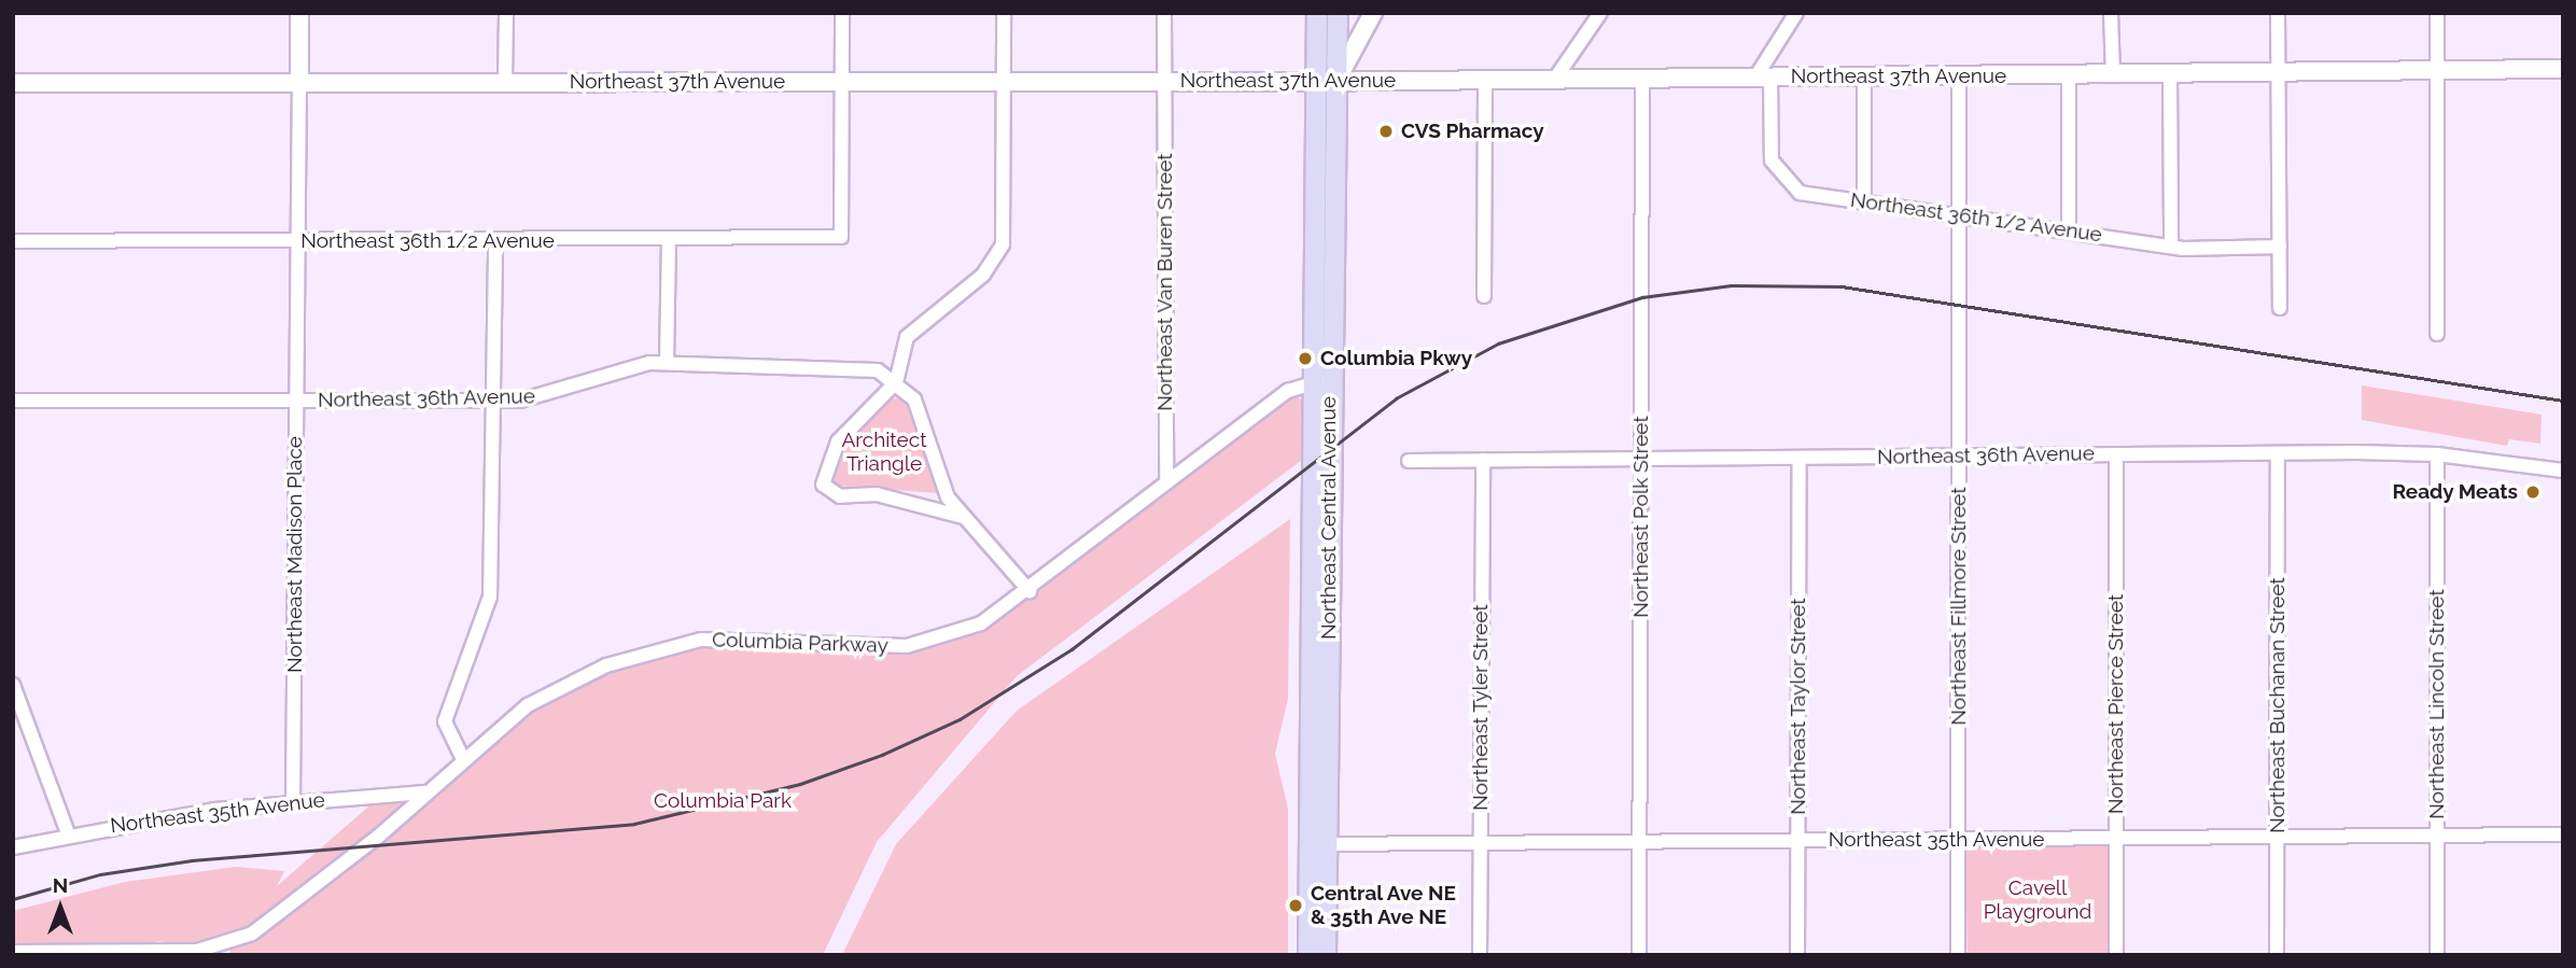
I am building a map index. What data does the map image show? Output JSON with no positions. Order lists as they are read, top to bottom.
{
  "streets": {
    "main road": ["Northeast Central Avenue"],
    "street": [
      "Northeast 37th Avenue",
      "Northeast 36th 1/2 Avenue",
      "Northeast Van Buren Street",
      "Northeast 36th Avenue",
      "Northeast Polk Street",
      "Northeast Madison Place",
      "Northeast Fillmore Street",
      "Columbia Parkway",
      "Northeast Pierce Street",
      "Northeast Lincoln Street",
      "Northeast Buchanan Street",
      "Northeast Taylor Street",
      "Northeast Tyler Street",
      "Northeast 35th Avenue"
    ]
  },
  "crossings": [
    ["Northeast 37th Avenue", "Northeast 36th 1/2 Avenue"],
    ["Northeast 37th Avenue", "Northeast Van Buren Street"],
    ["Northeast 37th Avenue", "Northeast Polk Street"],
    ["Northeast 37th Avenue", "Northeast Central Avenue"],
    ["Northeast 37th Avenue", "Northeast Madison Place"],
    ["Northeast 37th Avenue", "Northeast Fillmore Street"],
    ["Northeast 36th 1/2 Avenue", "Northeast Madison Place"],
    ["Northeast 36th 1/2 Avenue", "Northeast Fillmore Street"],
    ["Northeast Van Buren Street", "Columbia Parkway"],
    ["Northeast 36th Avenue", "Northeast Polk Street"],
    ["Northeast 36th Avenue", "Northeast Madison Place"],
    ["Northeast 36th Avenue", "Northeast Fillmore Street"],
    ["Northeast 36th Avenue", "Northeast Pierce Street"],
    ["Northeast 36th Avenue", "Northeast Lincoln Street"],
    ["Northeast 36th Avenue", "Northeast Buchanan Street"],
    ["Northeast 36th Avenue", "Northeast Taylor Street"],
    ["Northeast 36th Avenue", "Northeast Tyler Street"],
    ["Northeast Polk Street", "Northeast 35th Avenue"],
    ["Northeast Central Avenue", "Columbia Parkway"],
    ["Northeast Central Avenue", "Northeast 35th Avenue"],
    ["Northeast Madison Place", "Northeast 35th Avenue"],
    ["Northeast Fillmore Street", "Northeast 35th Avenue"],
    ["Columbia Parkway", "Northeast 35th Avenue"],
    ["Northeast Pierce Street", "Northeast 35th Avenue"],
    ["Northeast Lincoln Street", "Northeast 35th Avenue"],
    ["Northeast Buchanan Street", "Northeast 35th Avenue"],
    ["Northeast Taylor Street", "Northeast 35th Avenue"],
    ["Northeast Tyler Street", "Northeast 35th Avenue"]
  ],
  "parks": ["Architect Triangle", "Columbia Park", "Cavell Playground"],
  "places": [
    "CVS Pharmacy",
    "Columbia Pkwy",
    "Ready Meats",
    "Central Ave NE & 35th Ave NE"
  ],
  "north": "top"
}
